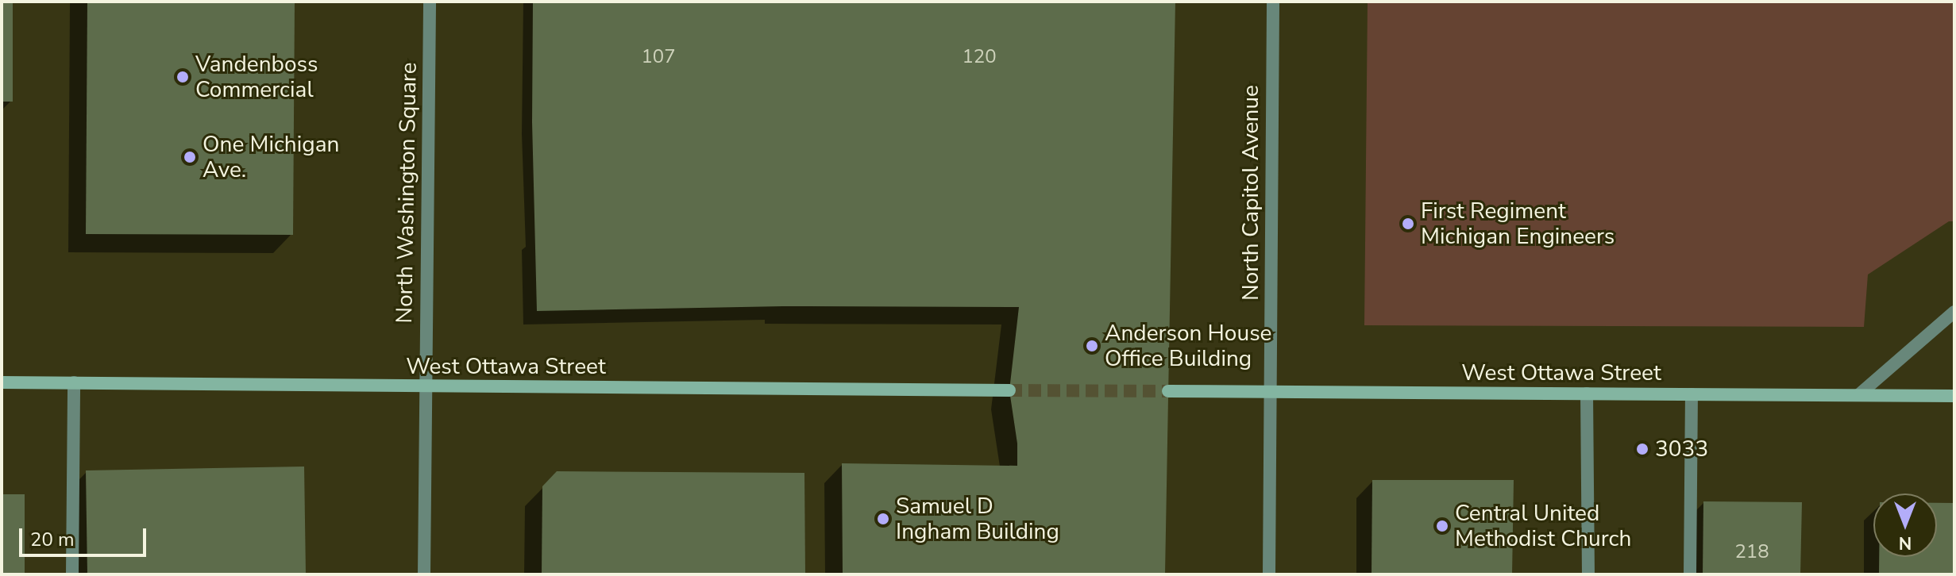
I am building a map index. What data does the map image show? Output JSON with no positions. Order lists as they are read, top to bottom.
{
  "streets": {
    "main road": ["West Ottawa Street"],
    "street": ["North Washington Square", "North Capitol Avenue"]
  },
  "crossings": [
    ["North Washington Square", "West Ottawa Street"],
    ["North Capitol Avenue", "West Ottawa Street"]
  ],
  "places": [
    "Vandenboss Commercial",
    "One Michigan Ave.",
    "First Regiment Michigan Engineers",
    "Anderson House Office Building",
    "3033",
    "Samuel D Ingham Building",
    "Central United Methodist Church"
  ],
  "house_numbers": ["107", "120", "218"],
  "scale_bar": "20 m",
  "north": "bottom"
}
